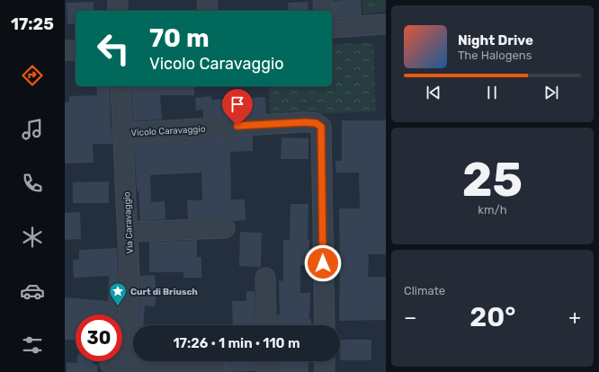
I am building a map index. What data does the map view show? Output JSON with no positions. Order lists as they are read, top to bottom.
{
  "streets": {
    "street": ["Vicolo Caravaggio", "Via Caravaggio"]
  },
  "crossings": [
    ["Vicolo Caravaggio", "Via Caravaggio"]
  ],
  "places": {
    "place": ["Curt di Briusch"]
  },
  "page": {
    "tabs": "17:25",
    "turn": ["70 m", "Vicolo Caravaggio"],
    "song": ["Night Drive", "The Halogens"],
    "tile": [
      ["25", "km/h"],
      "Climate"
    ],
    "heat": ["−", "20°", "+"],
    "limit": "30",
    "trip": "17:26 · 1 min · 110 m"
  }
}
